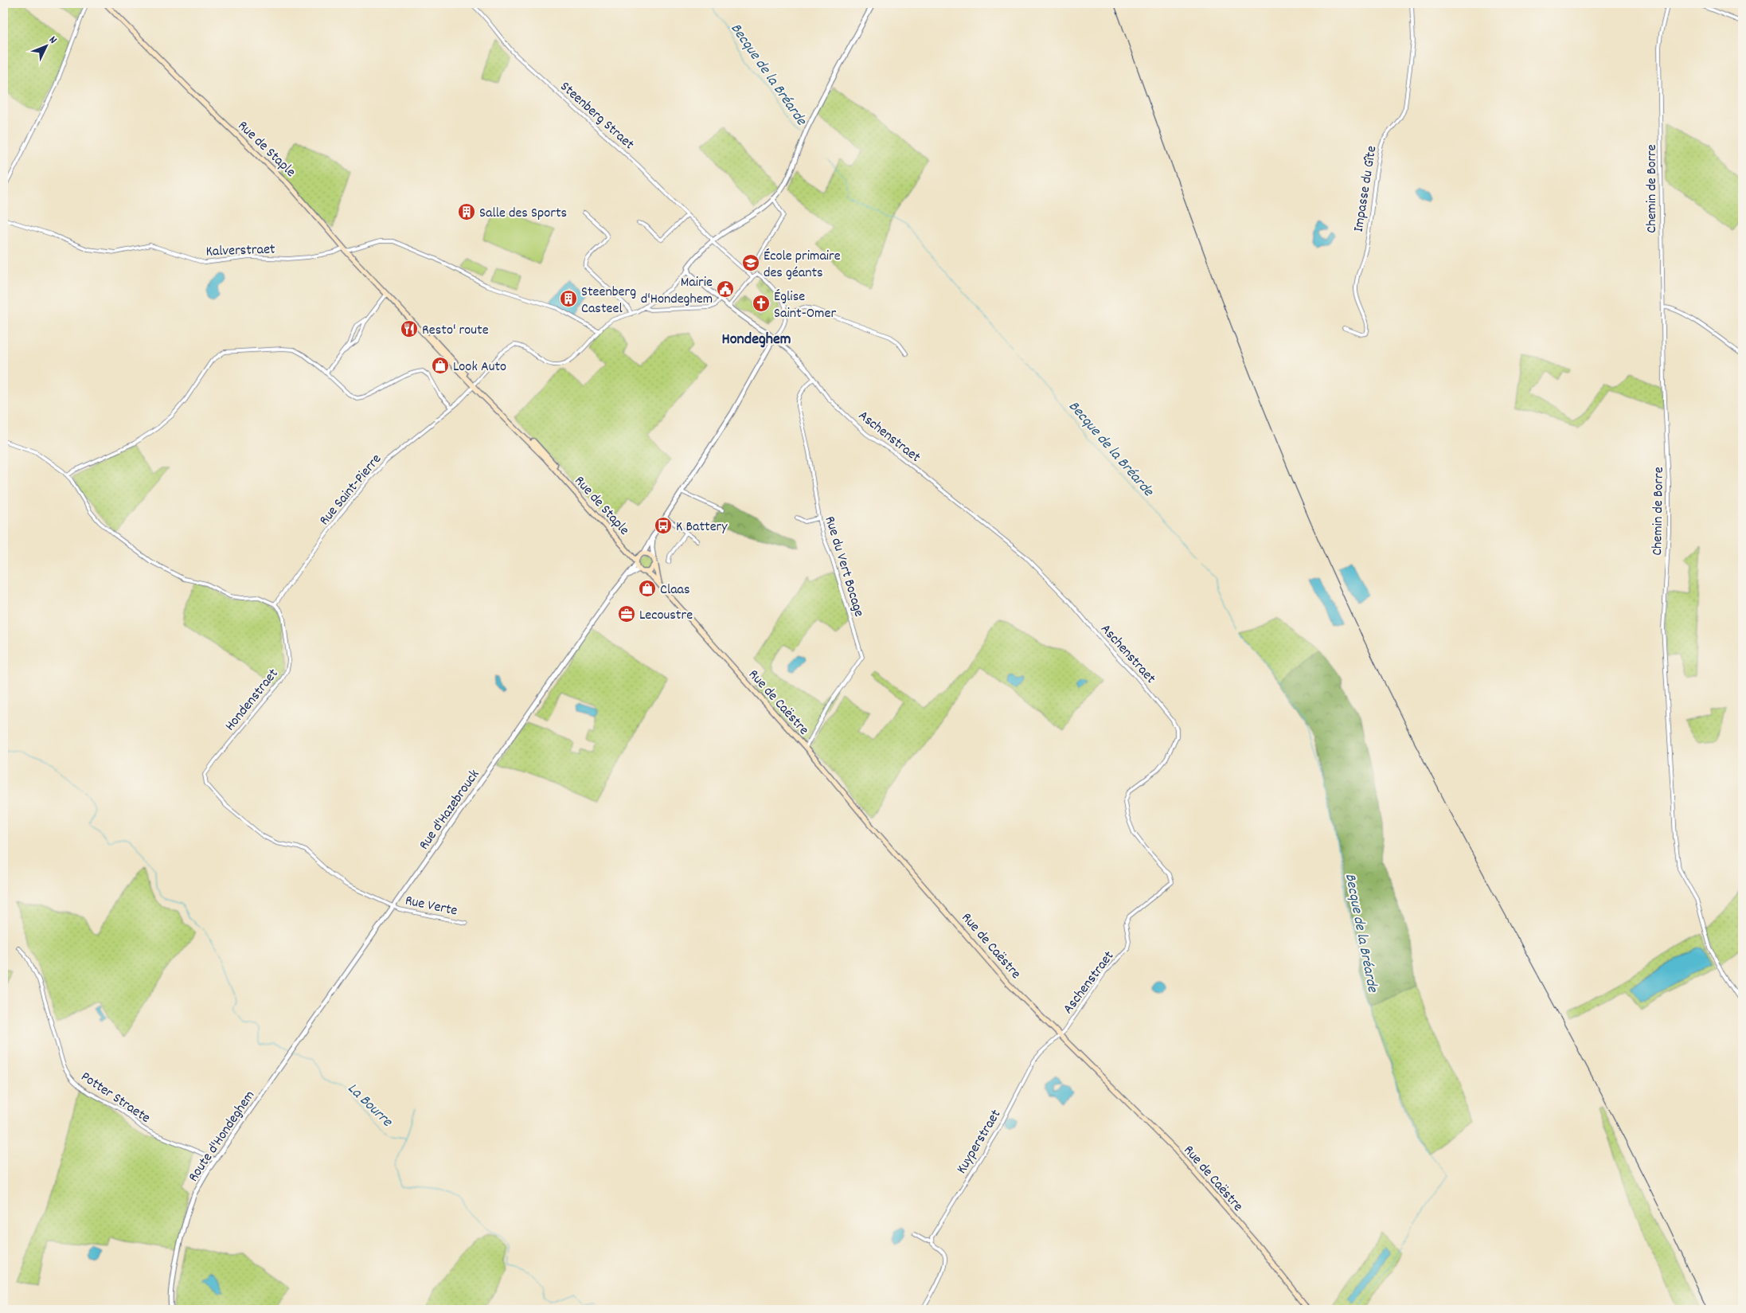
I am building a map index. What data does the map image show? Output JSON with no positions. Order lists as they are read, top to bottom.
{
  "streets": {
    "main road": ["Rue de Staple", "Rue de Caëstre"],
    "street": [
      "Steenberg Straet",
      "Impasse du Gîte",
      "Chemin de Borre",
      "Kalverstraet",
      "Aschenstraet",
      "Rue Saint-Pierre",
      "Rue du Vert Bocage",
      "Hondenstraet",
      "Rue d'Hazebrouck",
      "Rue Verte",
      "Potter Straete",
      "Route d'Hondeghem",
      "Kuyperstraet"
    ]
  },
  "crossings": [
    ["Rue de Staple", "Kalverstraet"],
    ["Rue de Staple", "Rue Saint-Pierre"],
    ["Rue de Staple", "Rue de Caëstre"],
    ["Rue de Staple", "Rue d'Hazebrouck"],
    ["Kalverstraet", "Rue Saint-Pierre"],
    ["Aschenstraet", "Rue du Vert Bocage"],
    ["Aschenstraet", "Rue de Caëstre"],
    ["Aschenstraet", "Kuyperstraet"],
    ["Rue Saint-Pierre", "Hondenstraet"],
    ["Rue du Vert Bocage", "Rue de Caëstre"],
    ["Hondenstraet", "Rue d'Hazebrouck"],
    ["Hondenstraet", "Rue Verte"],
    ["Rue de Caëstre", "Rue d'Hazebrouck"],
    ["Rue de Caëstre", "Kuyperstraet"],
    ["Rue d'Hazebrouck", "Rue Verte"],
    ["Rue d'Hazebrouck", "Route d'Hondeghem"],
    ["Potter Straete", "Route d'Hondeghem"]
  ],
  "districts": ["Hondeghem"],
  "water": ["Becque de la Bréarde", "La Bourre"],
  "places": {
    "building": ["Salle des Sports", "Steenberg Casteel"],
    "school or university": ["École primaire des géants"],
    "public building": ["Mairie d'Hondeghem"],
    "church": ["Église Saint-Omer"],
    "restaurant": ["Resto' route"],
    "shop": ["Look Auto", "Claas"],
    "bus stop": ["K Battery"],
    "office": ["Lecoustre"]
  },
  "north": "top right"
}
